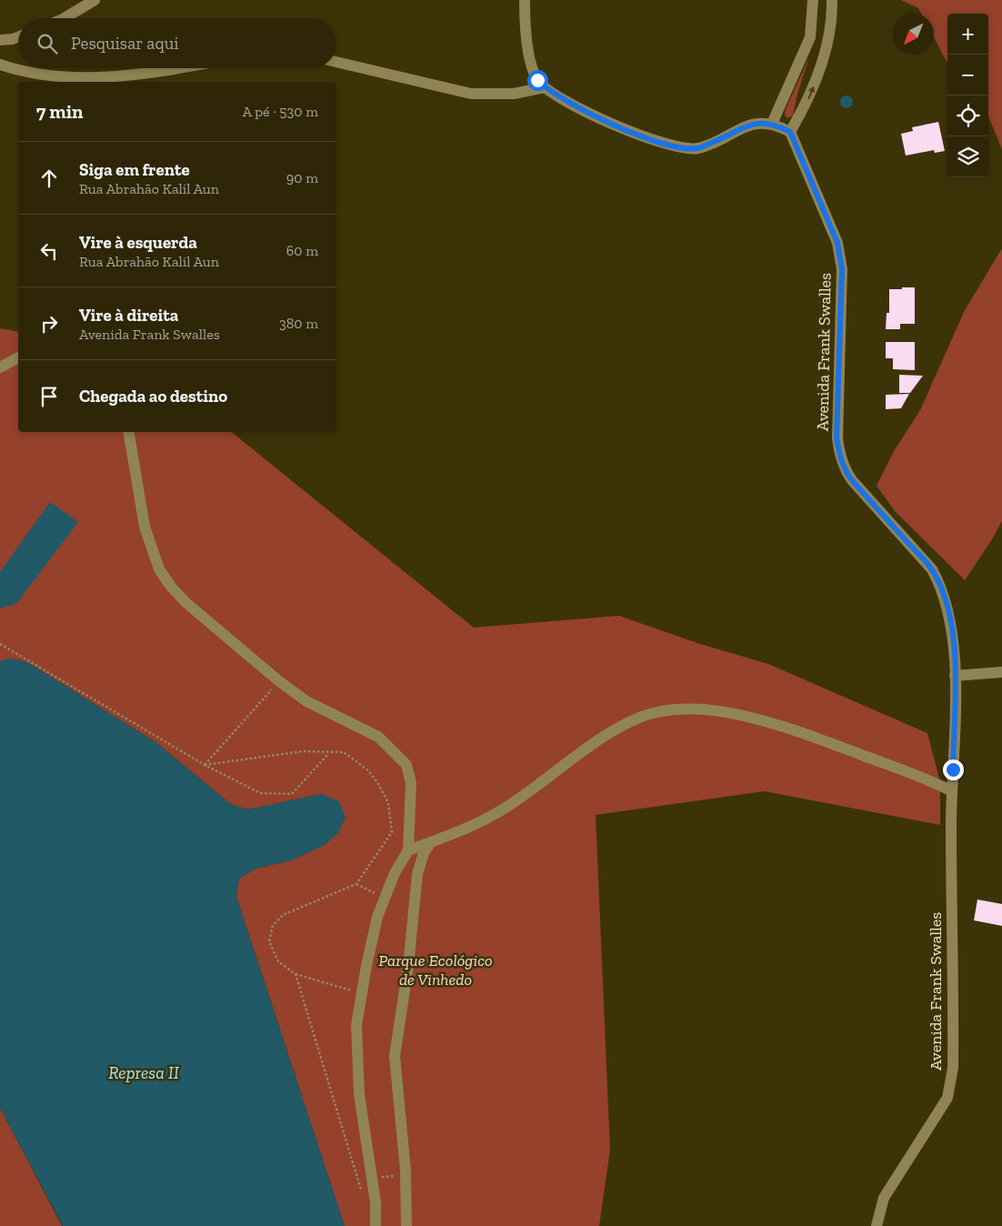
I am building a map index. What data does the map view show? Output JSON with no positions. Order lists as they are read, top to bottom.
{
  "streets": {
    "street": ["Avenida Frank Swalles"]
  },
  "water": ["Represa II"],
  "parks": ["Parque Ecológico de Vinhedo"],
  "north": "bottom left",
  "page": {
    "map_buttons": ["+", "−"],
    "search": "Pesquisar aqui",
    "heading": ["7 min", "A pé · 530 m"],
    "list": [
      ["Siga em frente", "Rua Abrahão Kalil Aun", "90 m"],
      ["Vire à esquerda", "Rua Abrahão Kalil Aun", "60 m"],
      ["Vire à direita", "Avenida Frank Swalles", "380 m"],
      "Chegada ao destino"
    ]
  }
}
